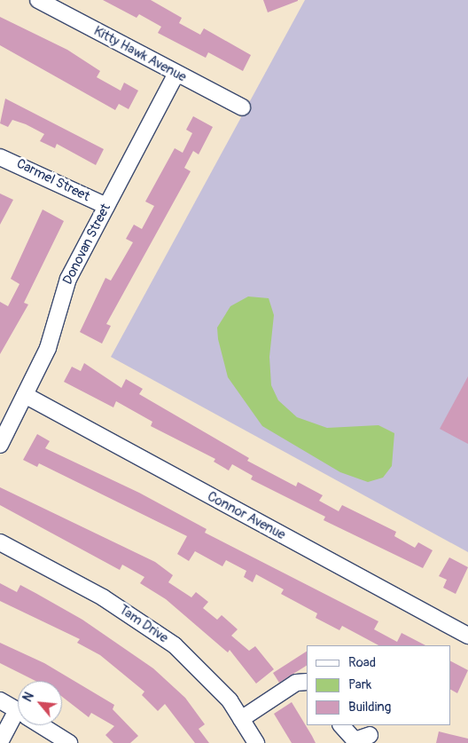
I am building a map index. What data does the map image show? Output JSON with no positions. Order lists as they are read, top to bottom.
{
  "streets": {
    "street": [
      "Kitty Hawk Avenue",
      "Carmel Street",
      "Donovan Street",
      "Connor Avenue",
      "Tam Drive"
    ]
  },
  "crossings": [
    ["Kitty Hawk Avenue", "Donovan Street"],
    ["Carmel Street", "Donovan Street"],
    ["Donovan Street", "Connor Avenue"]
  ],
  "legend": ["Road", "Park", "Building"],
  "north": "top left"
}
